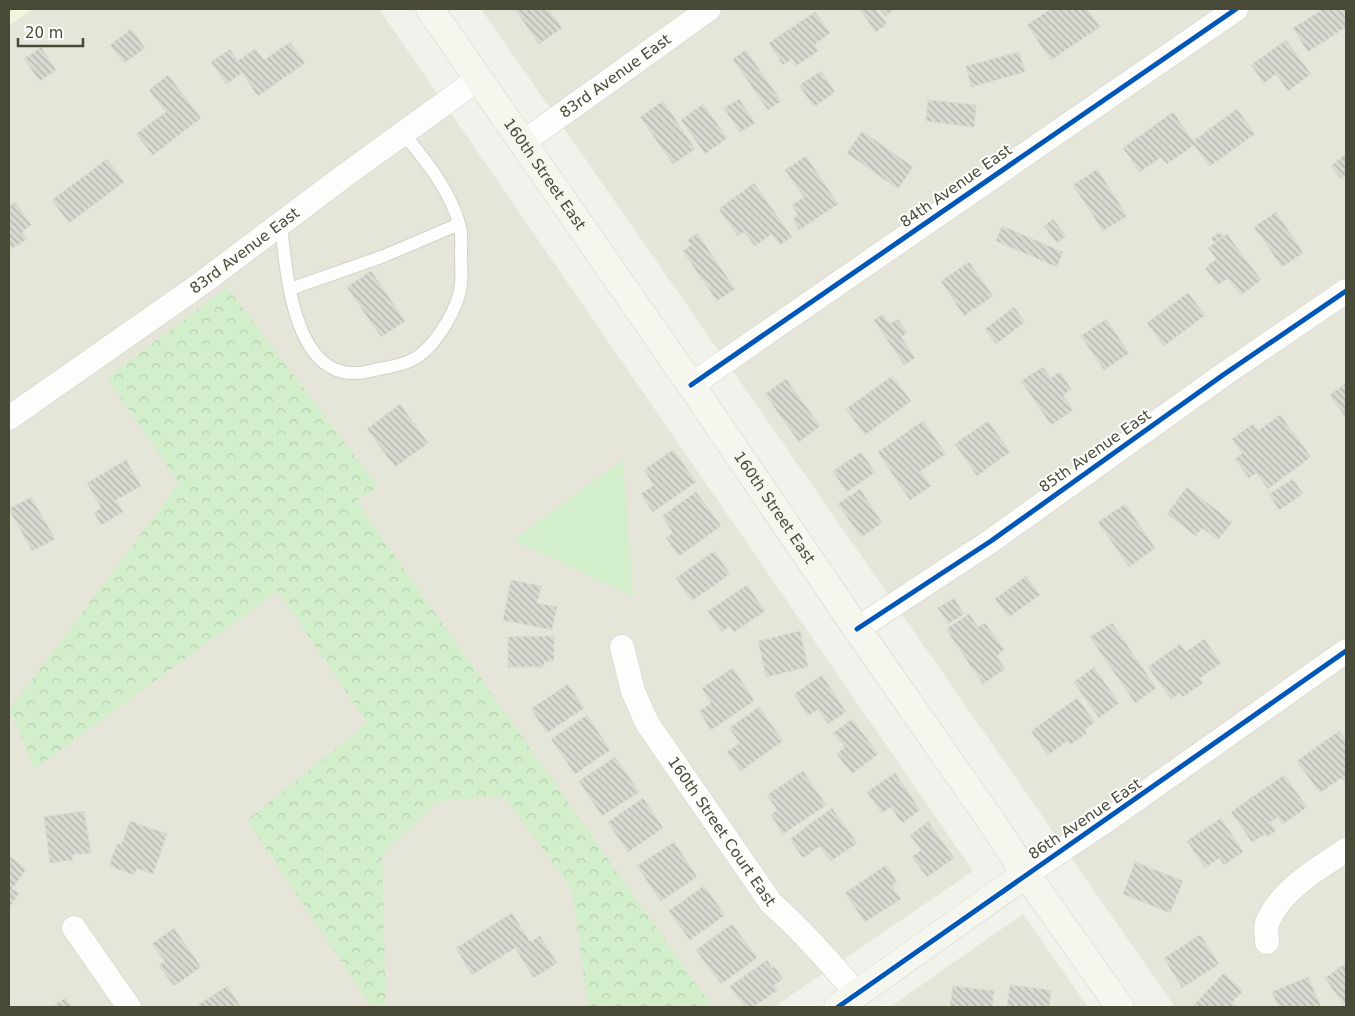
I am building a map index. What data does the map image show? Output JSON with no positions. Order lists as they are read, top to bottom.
{
  "streets": {
    "main road": ["160th Street East", "86th Avenue East"],
    "street": [
      "83rd Avenue East",
      "84th Avenue East",
      "85th Avenue East",
      "160th Street Court East"
    ]
  },
  "crossings": [
    ["83rd Avenue East", "160th Street East"],
    ["160th Street East", "84th Avenue East"],
    ["160th Street East", "85th Avenue East"],
    ["160th Street East", "86th Avenue East"],
    ["86th Avenue East", "160th Street Court East"]
  ],
  "scale_bar": "20 m"
}
